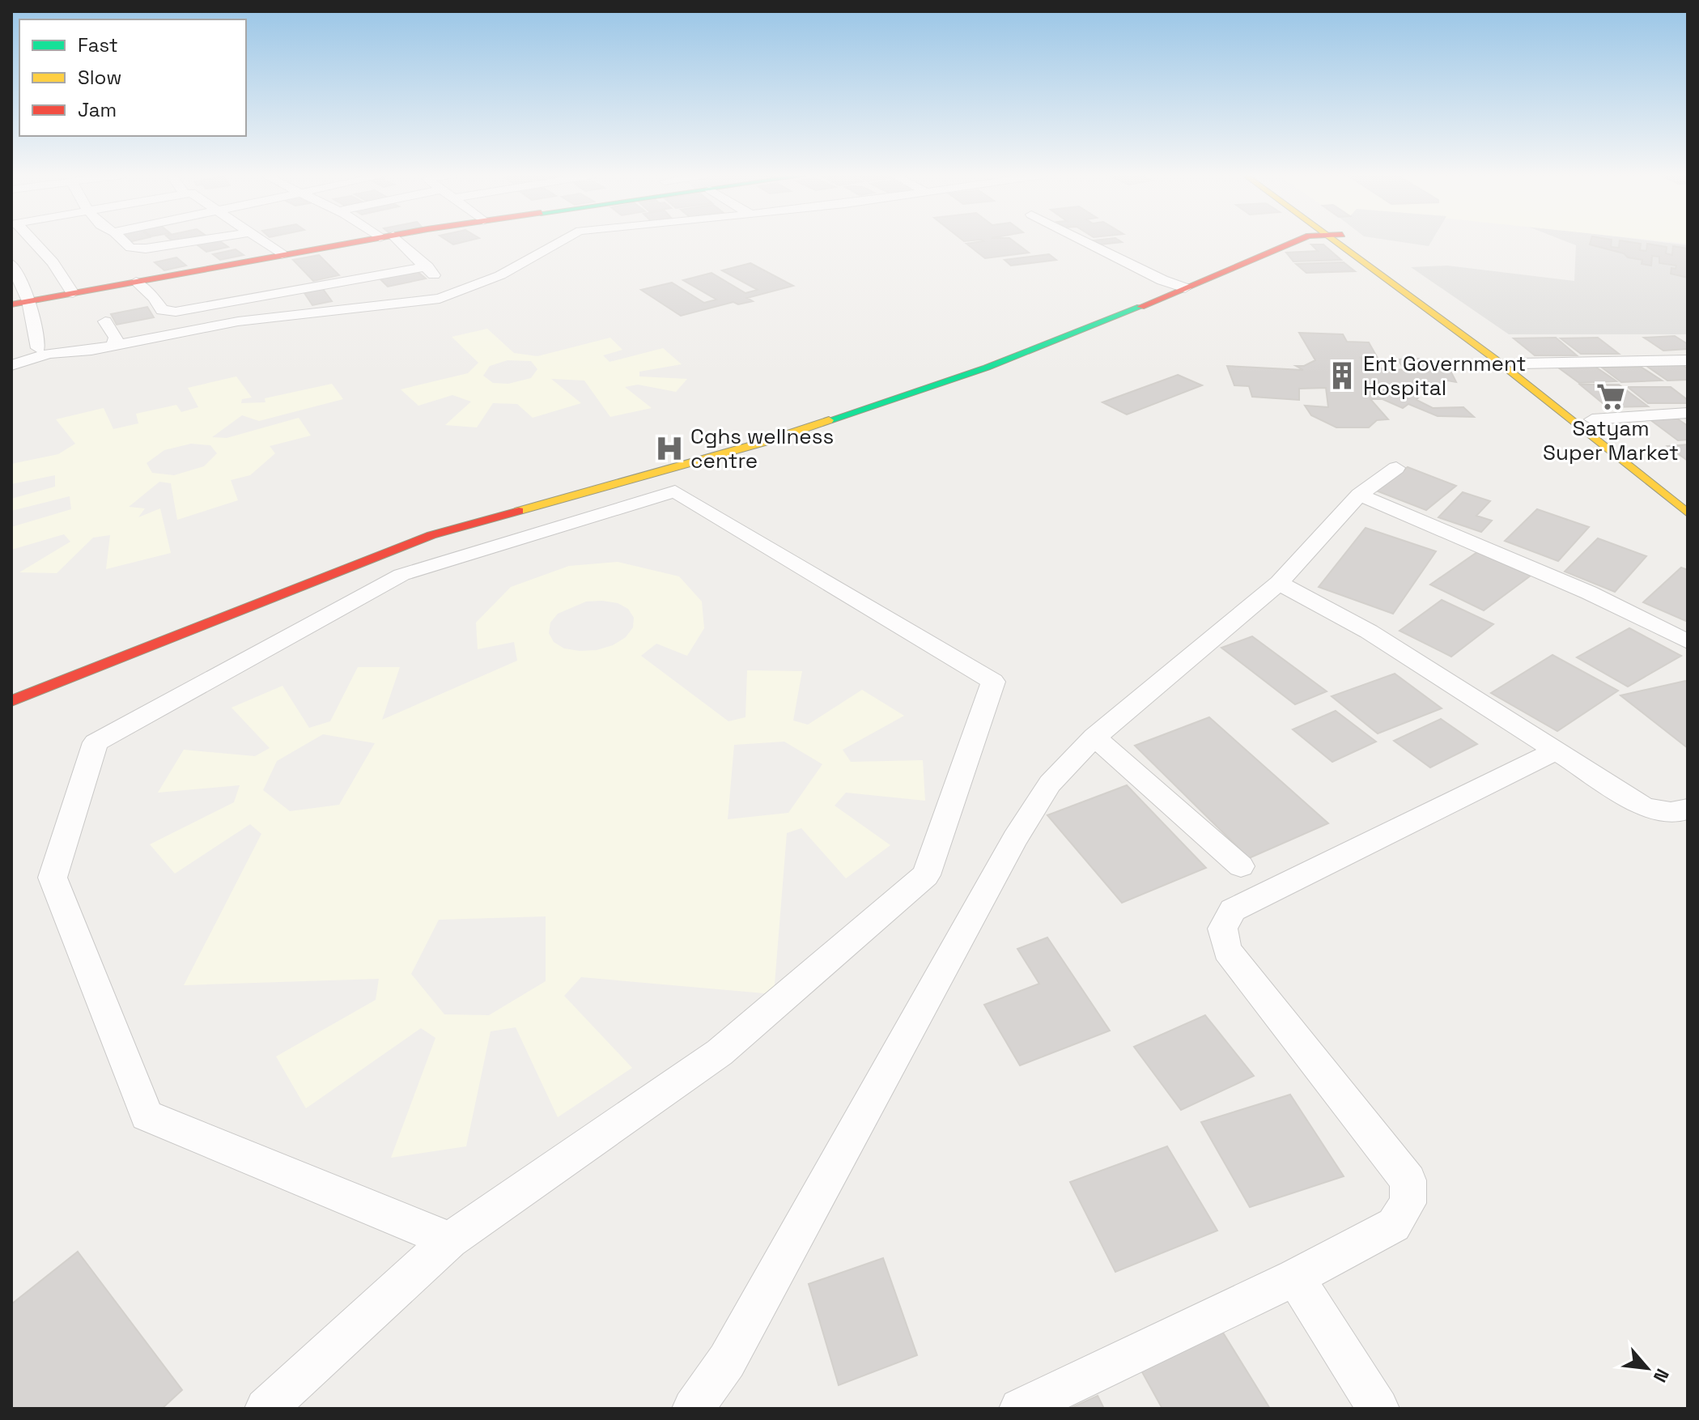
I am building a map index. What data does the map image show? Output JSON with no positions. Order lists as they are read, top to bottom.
{
  "places": {
    "building": ["Ent Government Hospital"],
    "supermarket": ["Satyam Super Market"],
    "hospital": ["Cghs wellness centre"]
  },
  "legend": ["Fast", "Slow", "Jam"],
  "north": "bottom right"
}
